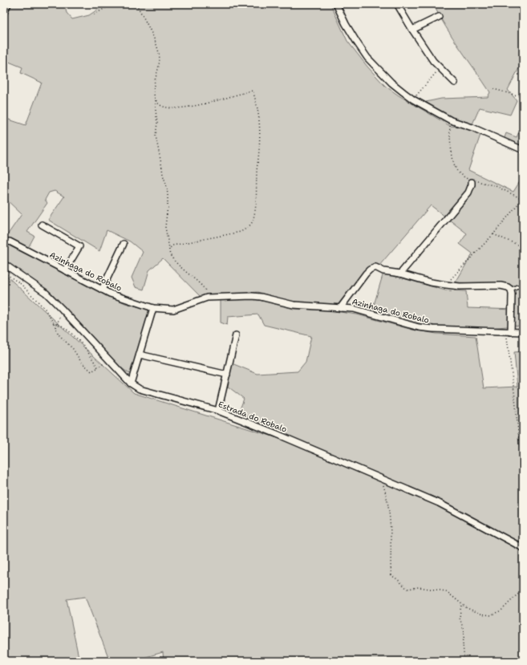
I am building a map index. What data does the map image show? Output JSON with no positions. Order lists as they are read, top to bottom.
{
  "streets": {
    "street": ["Azinhaga do Robalo", "Estrada do Robalo"]
  }
}
